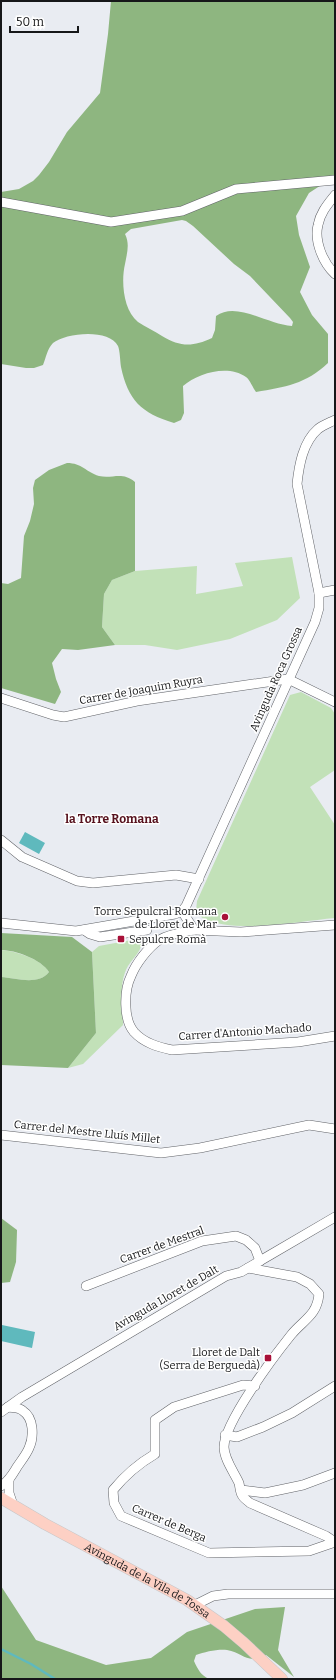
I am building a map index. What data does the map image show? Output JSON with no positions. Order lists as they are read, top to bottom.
{
  "streets": {
    "main road": ["Avinguda de la Vila de Tossa"],
    "street": [
      "Avinguda Roca Grossa",
      "Carrer de Joaquim Ruyra",
      "Carrer d'Antonio Machado",
      "Carrer del Mestre Lluís Millet",
      "Carrer de Mestral",
      "Avinguda Lloret de Dalt",
      "Carrer de Berga"
    ]
  },
  "crossings": [
    ["Avinguda Roca Grossa", "Carrer de Joaquim Ruyra"],
    ["Carrer de Mestral", "Avinguda Lloret de Dalt"]
  ],
  "districts": ["la Torre Romana"],
  "places": {
    "other": ["Torre Sepulcral Romana de Lloret de Mar"],
    "transit": ["Sepulcre Romà", "Lloret de Dalt (Serra de Berguedà)"]
  },
  "scale_bar": "50 m"
}
